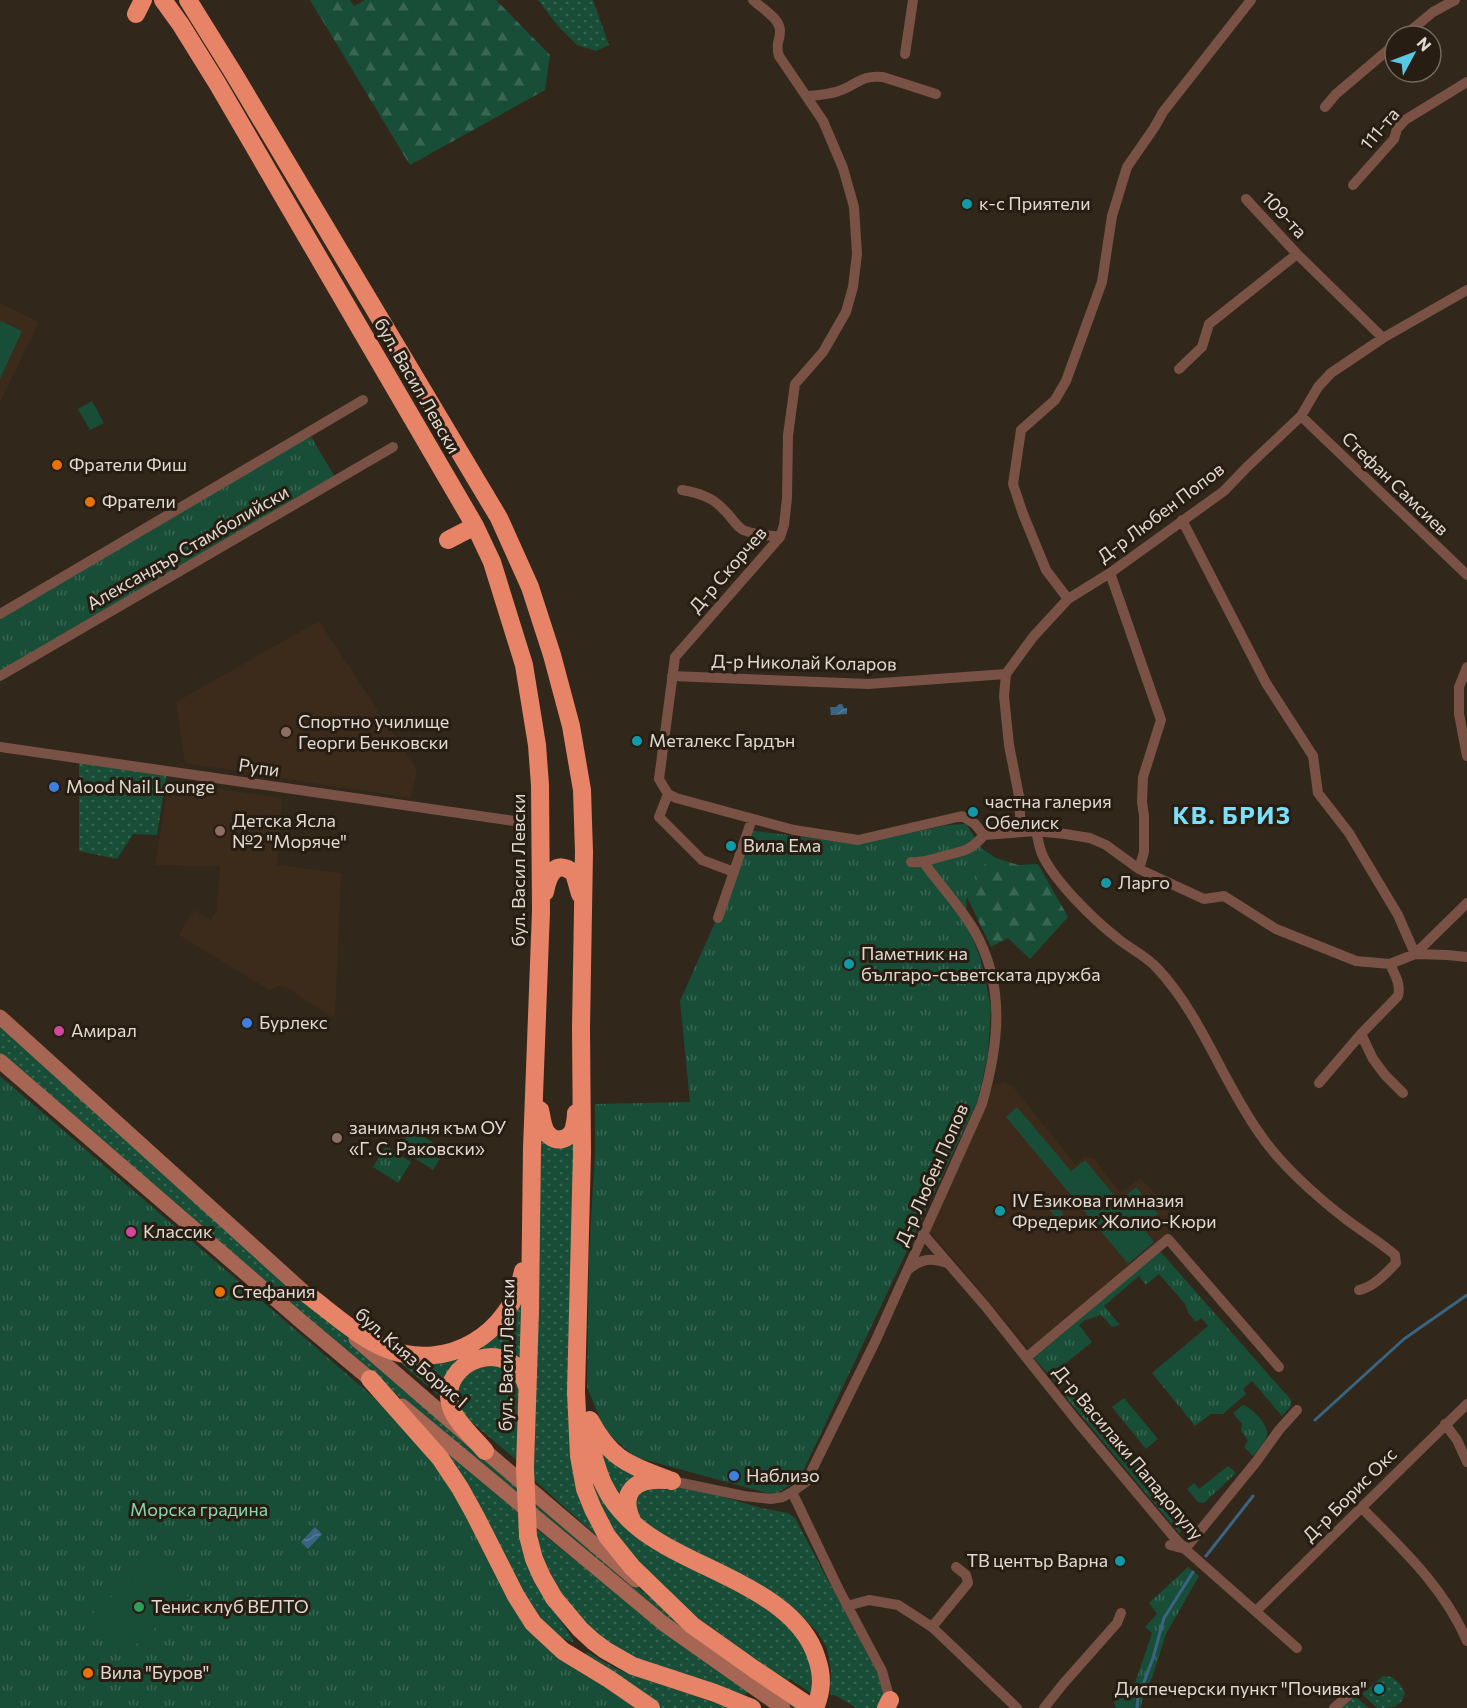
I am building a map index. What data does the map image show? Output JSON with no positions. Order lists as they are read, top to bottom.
{
  "streets": {
    "highway": ["бул. Васил Левски", "бул. Княз Борис I"],
    "street": [
      "111-та",
      "109-та",
      "Стефан Самсиев",
      "Д-р Любен Попов",
      "Александър Стамболийски",
      "Д-р Скорчев",
      "Д-р Николай Коларов",
      "Рупи",
      "Д-р Василаки Пападопулу",
      "Д-р Борис Окс"
    ]
  },
  "crossings": [
    ["109-та", "Д-р Любен Попов"],
    ["бул. Васил Левски", "бул. Княз Борис I"],
    ["Стефан Самсиев", "Д-р Любен Попов"],
    ["Д-р Любен Попов", "Д-р Николай Коларов"],
    ["Д-р Любен Попов", "Д-р Василаки Пападопулу"],
    ["Д-р Скорчев", "Д-р Николай Коларов"],
    ["Д-р Василаки Пападопулу", "Д-р Борис Окс"]
  ],
  "districts": ["КВ. БРИЗ"],
  "parks": ["Морска градина"],
  "places": [
    "к-с Приятели",
    "Фратели Фиш",
    "Фратели",
    "Спортно училище Георги Бенковски",
    "Металекс Гардън",
    "Mood Nail Lounge",
    "частна галерия Обелиск",
    "Детска Ясла №2 \"Моряче\"",
    "Вила Ема",
    "Ларго",
    "Паметник на българо-съветската дружба",
    "Бурлекс",
    "Амирал",
    "занималня към ОУ «Г. С. Раковски»",
    "IV Езикова гимназия Фредерик Жолио-Кюри",
    "Классик",
    "Стефания",
    "Наблизо",
    "ТВ център Варна",
    "Тенис клуб ВЕЛТО",
    "Вила \"Буров\"",
    "Диспечерски пункт \"Почивка\""
  ],
  "north": "top right"
}
